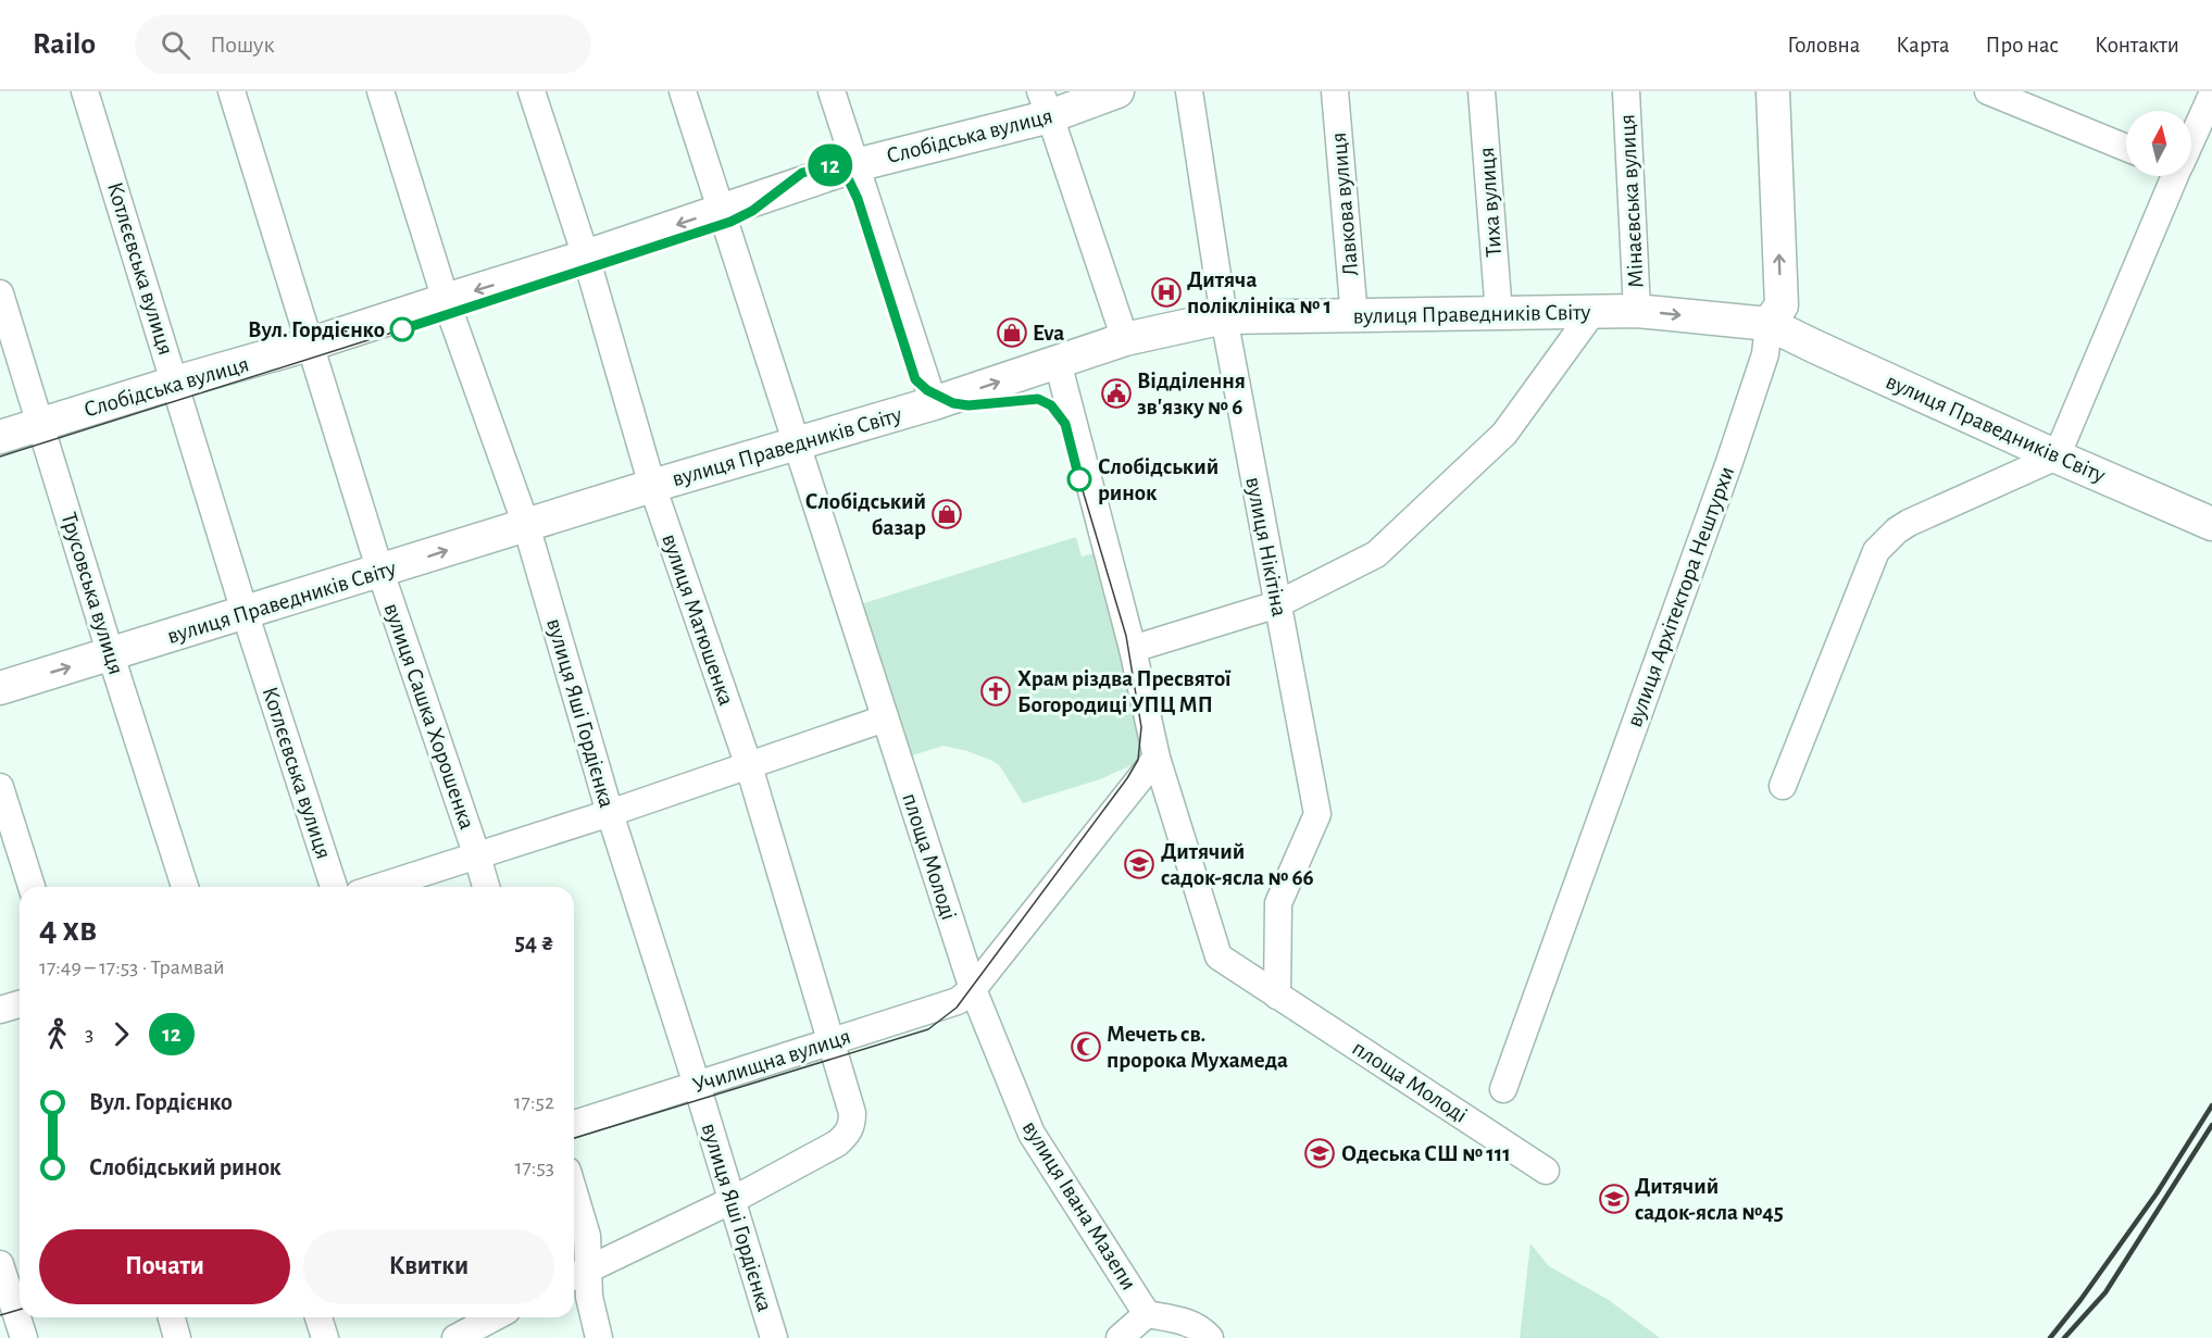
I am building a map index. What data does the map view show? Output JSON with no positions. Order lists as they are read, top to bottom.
{
  "streets": {
    "main road": ["Слобідська вулиця", "вулиця Праведників Світу", "вулиця Архітектора Нештурхи"],
    "street": [
      "Мінаєвська вулиця",
      "Тиха вулиця",
      "Лавкова вулиця",
      "Котлєєвська вулиця",
      "вулиця Нікітіна",
      "Трусовська вулиця",
      "вулиця Матюшенка",
      "вулиця Яші Гордієнка",
      "вулиця Сашка Хорошенка",
      "площа Молоді",
      "Училищна вулиця",
      "вулиця Івана Мазепи"
    ]
  },
  "crossings": [
    ["Слобідська вулиця", "Котлєєвська вулиця"],
    ["Слобідська вулиця", "Трусовська вулиця"],
    ["Слобідська вулиця", "вулиця Матюшенка"],
    ["Слобідська вулиця", "вулиця Яші Гордієнка"],
    ["Слобідська вулиця", "вулиця Сашка Хорошенка"],
    ["Мінаєвська вулиця", "вулиця Праведників Світу"],
    ["Тиха вулиця", "вулиця Праведників Світу"],
    ["Лавкова вулиця", "вулиця Праведників Світу"],
    ["Котлєєвська вулиця", "вулиця Праведників Світу"],
    ["вулиця Праведників Світу", "вулиця Нікітіна"],
    ["вулиця Праведників Світу", "Трусовська вулиця"],
    ["вулиця Праведників Світу", "вулиця Архітектора Нештурхи"],
    ["вулиця Праведників Світу", "вулиця Матюшенка"],
    ["вулиця Праведників Світу", "вулиця Яші Гордієнка"],
    ["вулиця Праведників Світу", "вулиця Сашка Хорошенка"],
    ["вулиця Праведників Світу", "площа Молоді"],
    ["вулиця Нікітіна", "площа Молоді"],
    ["вулиця Матюшенка", "вулиця Яші Гордієнка"],
    ["вулиця Матюшенка", "Училищна вулиця"],
    ["вулиця Яші Гордієнка", "Училищна вулиця"],
    ["площа Молоді", "Училищна вулиця"],
    ["площа Молоді", "вулиця Івана Мазепи"],
    ["Училищна вулиця", "вулиця Івана Мазепи"]
  ],
  "places": {
    "hospital": ["Дитяча поліклініка № 1"],
    "other": ["Вул. Гордієнко", "Слобідський ринок"],
    "shop": ["Eva", "Слобідський базар"],
    "public building": ["Відділення зв'язку № 6"],
    "church": ["Храм різдва Пресвятої Богородиці УПЦ МП"],
    "school or university": ["Дитячий садок-ясла № 66", "Одеська СШ № 111", "Дитячий садок-ясла №45"],
    "mosque": ["Мечеть св. пророка Мухамеда"]
  },
  "lines": ["tram line 12"],
  "north": "top",
  "page": {
    "header": "Railo",
    "search": "Пошук",
    "nav": [
      "Головна",
      "Карта",
      "Про нас",
      "Контакти"
    ],
    "on_map": "12",
    "heading": ["4 хв", "17:49 – 17:53 · Трамвай", "54 ₴"],
    "legs": ["3", "12"],
    "list": [
      {
        "name": "Вул. Гордієнко",
        "value": "17:52"
      },
      {
        "name": "Слобідський ринок",
        "value": "17:53"
      }
    ],
    "buttons": ["Почати", "Квитки"]
  }
}
